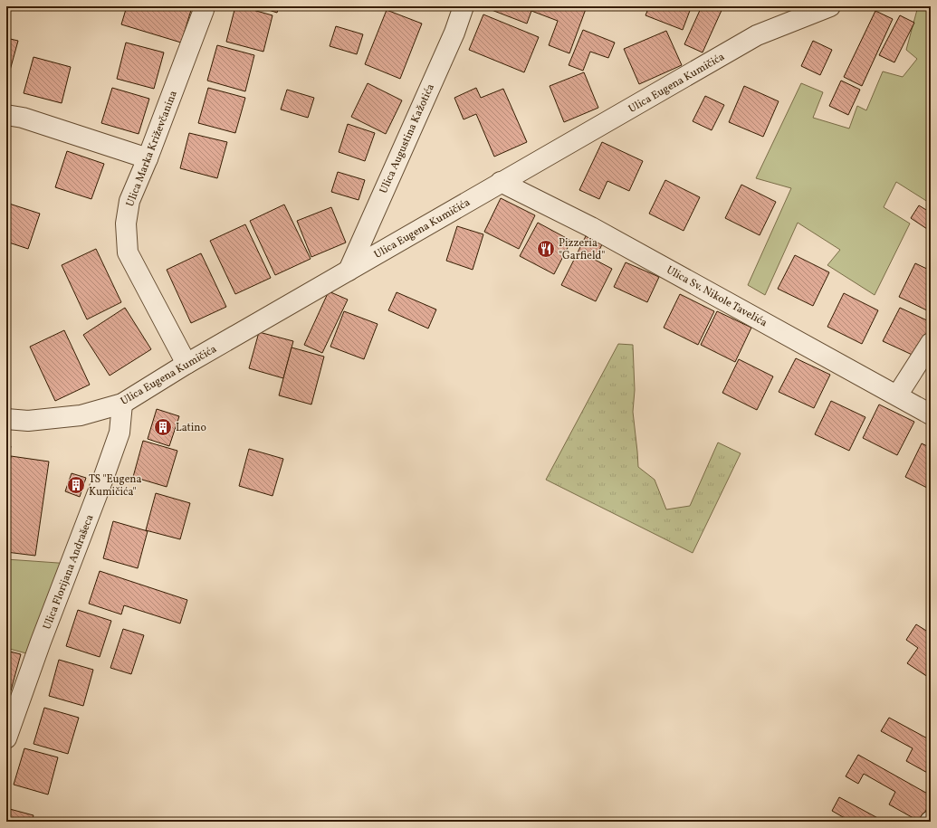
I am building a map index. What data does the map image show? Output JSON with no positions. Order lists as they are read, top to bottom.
{
  "streets": {
    "street": [
      "Ulica Eugena Kumičića",
      "Ulica Augustina Kažotića",
      "Ulica Marka Križevčanina",
      "Ulica Sv. Nikole Tavelića",
      "Ulica Florijana Andrašeca"
    ]
  },
  "crossings": [
    ["Ulica Eugena Kumičića", "Ulica Augustina Kažotića"],
    ["Ulica Eugena Kumičića", "Ulica Marka Križevčanina"],
    ["Ulica Eugena Kumičića", "Ulica Sv. Nikole Tavelića"],
    ["Ulica Eugena Kumičića", "Ulica Florijana Andrašeca"]
  ],
  "places": {
    "restaurant": ["Pizzeria \"Garfield\""],
    "building": ["Latino", "TS \"Eugena Kumičića\""]
  }
}
